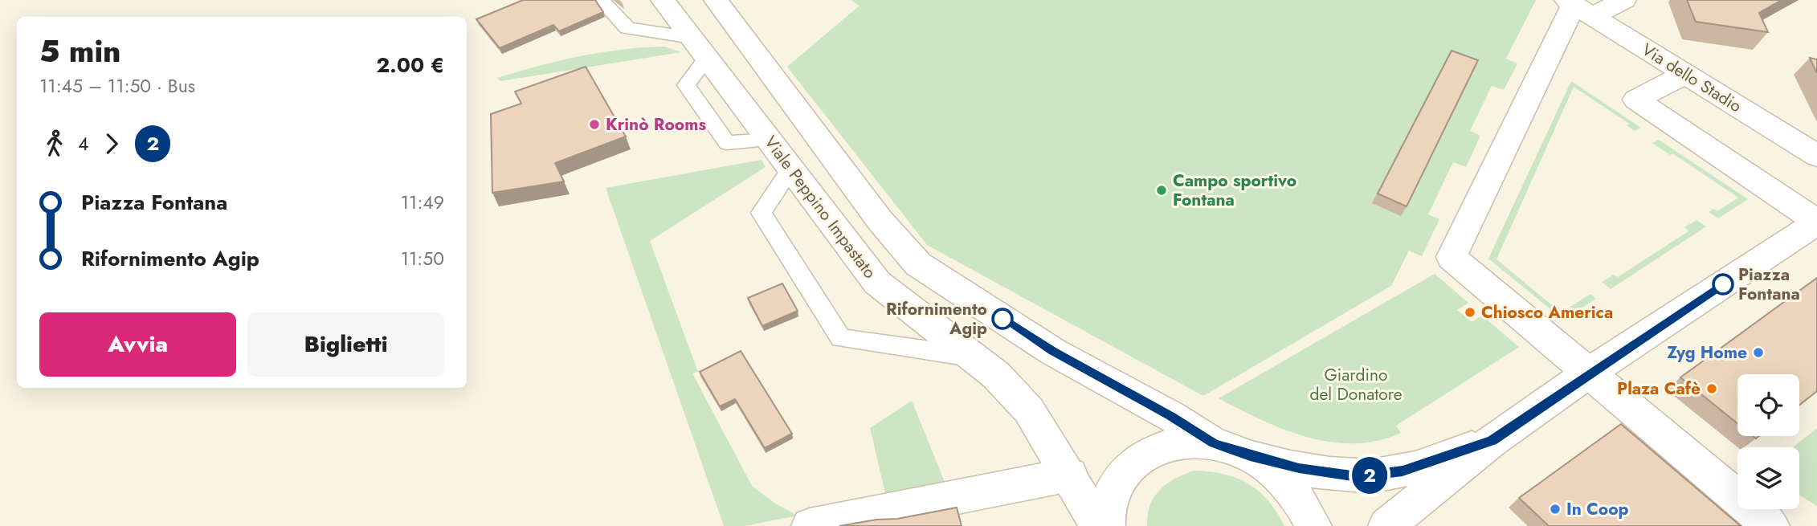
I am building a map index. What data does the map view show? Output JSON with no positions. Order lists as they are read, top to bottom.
{
  "streets": {
    "main road": ["Via dello Stadio", "Viale Peppino Impastato"]
  },
  "parks": ["Giardino del Donatore"],
  "places": [
    "Krinò Rooms",
    "Campo sportivo Fontana",
    "Piazza Fontana",
    "Chiosco America",
    "Rifornimento Agip",
    "Zyg Home",
    "Plaza Cafè",
    "In Coop"
  ],
  "lines": ["bus line 2"],
  "page": {
    "on_map": "2",
    "heading": ["5 min", "11:45 – 11:50 · Bus", "2.00 €"],
    "legs": ["4", "2"],
    "list": [
      {
        "name": "Piazza Fontana",
        "value": "11:49"
      },
      {
        "name": "Rifornimento Agip",
        "value": "11:50"
      }
    ],
    "buttons": ["Avvia", "Biglietti"]
  }
}
